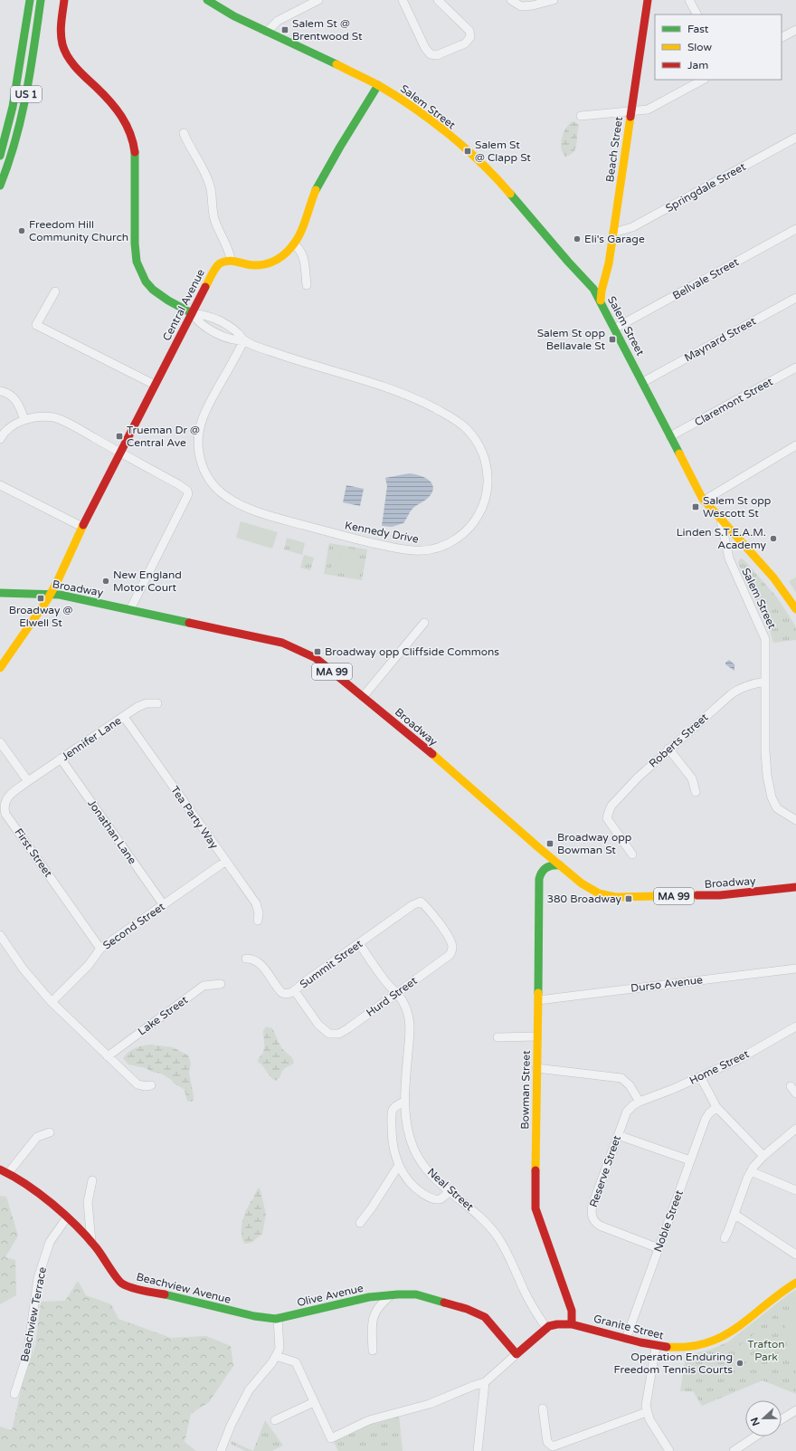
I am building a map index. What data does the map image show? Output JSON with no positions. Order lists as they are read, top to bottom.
{
  "streets": {
    "main road": [
      "US 1",
      "Salem Street",
      "Beach Street",
      "Central Avenue",
      "Kennedy Drive",
      "Broadway",
      "MA 99",
      "Bowman Street",
      "Beachview Avenue",
      "Olive Avenue",
      "Granite Street"
    ],
    "street": [
      "Springdale Street",
      "Bellvale Street",
      "Maynard Street",
      "Claremont Street",
      "Jennifer Lane",
      "Roberts Street",
      "Tea Party Way",
      "Jonathan Lane",
      "First Street",
      "Second Street",
      "Summit Street",
      "Durso Avenue",
      "Hurd Street",
      "Lake Street",
      "Home Street",
      "Reserve Street",
      "Neal Street",
      "Noble Street",
      "Beachview Terrace"
    ]
  },
  "crossings": [
    ["Salem Street", "Beach Street"],
    ["Salem Street", "Bellvale Street"],
    ["Salem Street", "Maynard Street"],
    ["Salem Street", "Claremont Street"],
    ["Salem Street", "Roberts Street"],
    ["Beach Street", "Springdale Street"],
    ["Central Avenue", "Kennedy Drive"],
    ["Central Avenue", "Broadway"],
    ["Broadway", "Bowman Street"],
    ["Jennifer Lane", "Tea Party Way"],
    ["Jennifer Lane", "Jonathan Lane"],
    ["Jennifer Lane", "First Street"],
    ["Tea Party Way", "Second Street"],
    ["Jonathan Lane", "Second Street"],
    ["First Street", "Second Street"],
    ["Summit Street", "Hurd Street"],
    ["Summit Street", "Neal Street"],
    ["Durso Avenue", "Bowman Street"],
    ["Hurd Street", "Neal Street"],
    ["Home Street", "Reserve Street"],
    ["Bowman Street", "Granite Street"],
    ["Reserve Street", "Noble Street"],
    ["Neal Street", "Granite Street"],
    ["Noble Street", "Granite Street"],
    ["Beachview Avenue", "Olive Avenue"],
    ["Beachview Avenue", "Beachview Terrace"]
  ],
  "parks": ["Trafton Park"],
  "places": {
    "transit": [
      "Salem St @ Brentwood St",
      "Salem St @ Clapp St",
      "Salem St opp Bellavale St",
      "Trueman Dr @ Central Ave",
      "Salem St opp Wescott St",
      "Broadway @ Elwell St",
      "Broadway opp Cliffside Commons",
      "Broadway opp Bowman St",
      "380 Broadway"
    ],
    "other": [
      "Freedom Hill Community Church",
      "Eli's Garage",
      "Linden S.T.E.A.M. Academy",
      "New England Motor Court",
      "Operation Enduring Freedom Tennis Courts"
    ]
  },
  "legend": ["Fast", "Slow", "Jam"],
  "north": "left"
}
